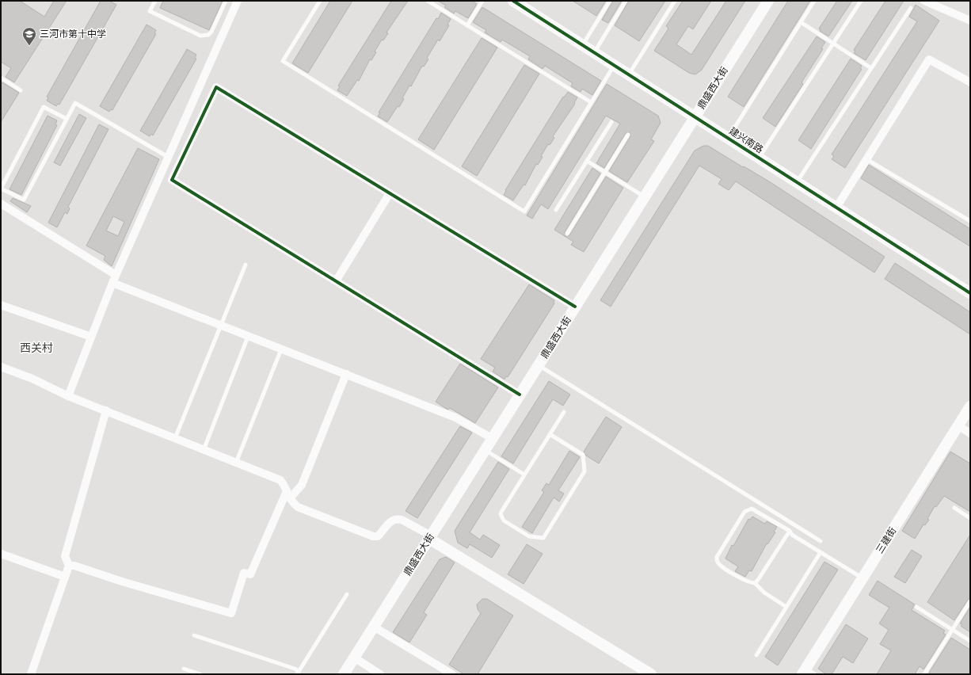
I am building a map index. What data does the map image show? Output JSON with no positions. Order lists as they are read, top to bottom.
{
  "streets": {
    "street": ["鼎盛西大街", "建兴南路", "三建街"]
  },
  "crossings": [
    ["鼎盛西大街", "建兴南路"]
  ],
  "districts": ["西关村"],
  "places": {
    "school or university": ["三河市第十中学"]
  }
}
